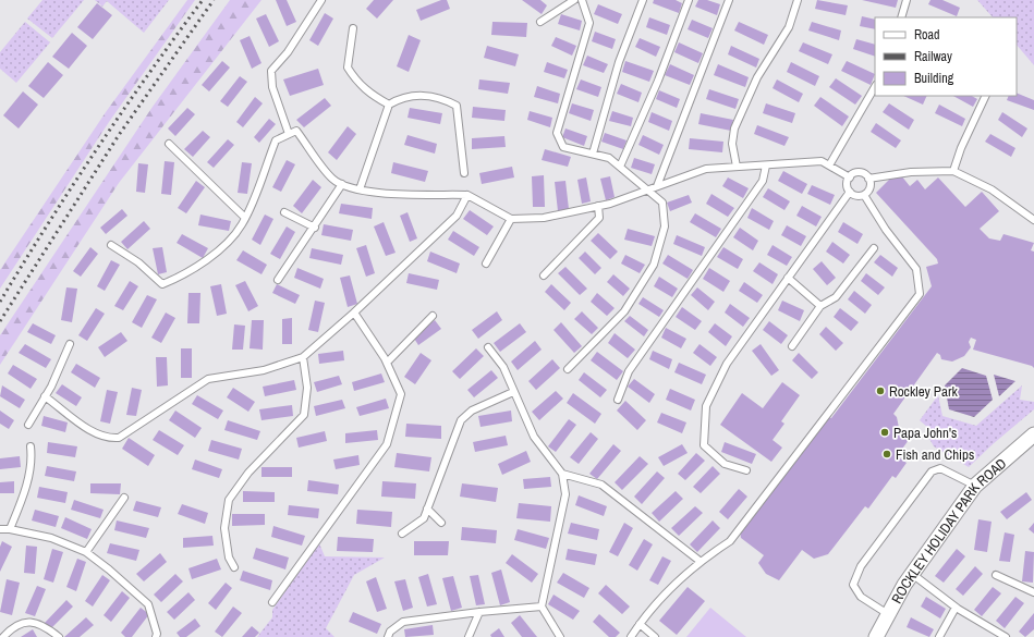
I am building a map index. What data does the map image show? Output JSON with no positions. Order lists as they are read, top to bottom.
{
  "streets": {
    "street": ["ROCKLEY HOLIDAY PARK ROAD"]
  },
  "places": ["Rockley Park", "Papa John's", "Fish and Chips"],
  "legend": ["Road", "Railway", "Building"]
}
